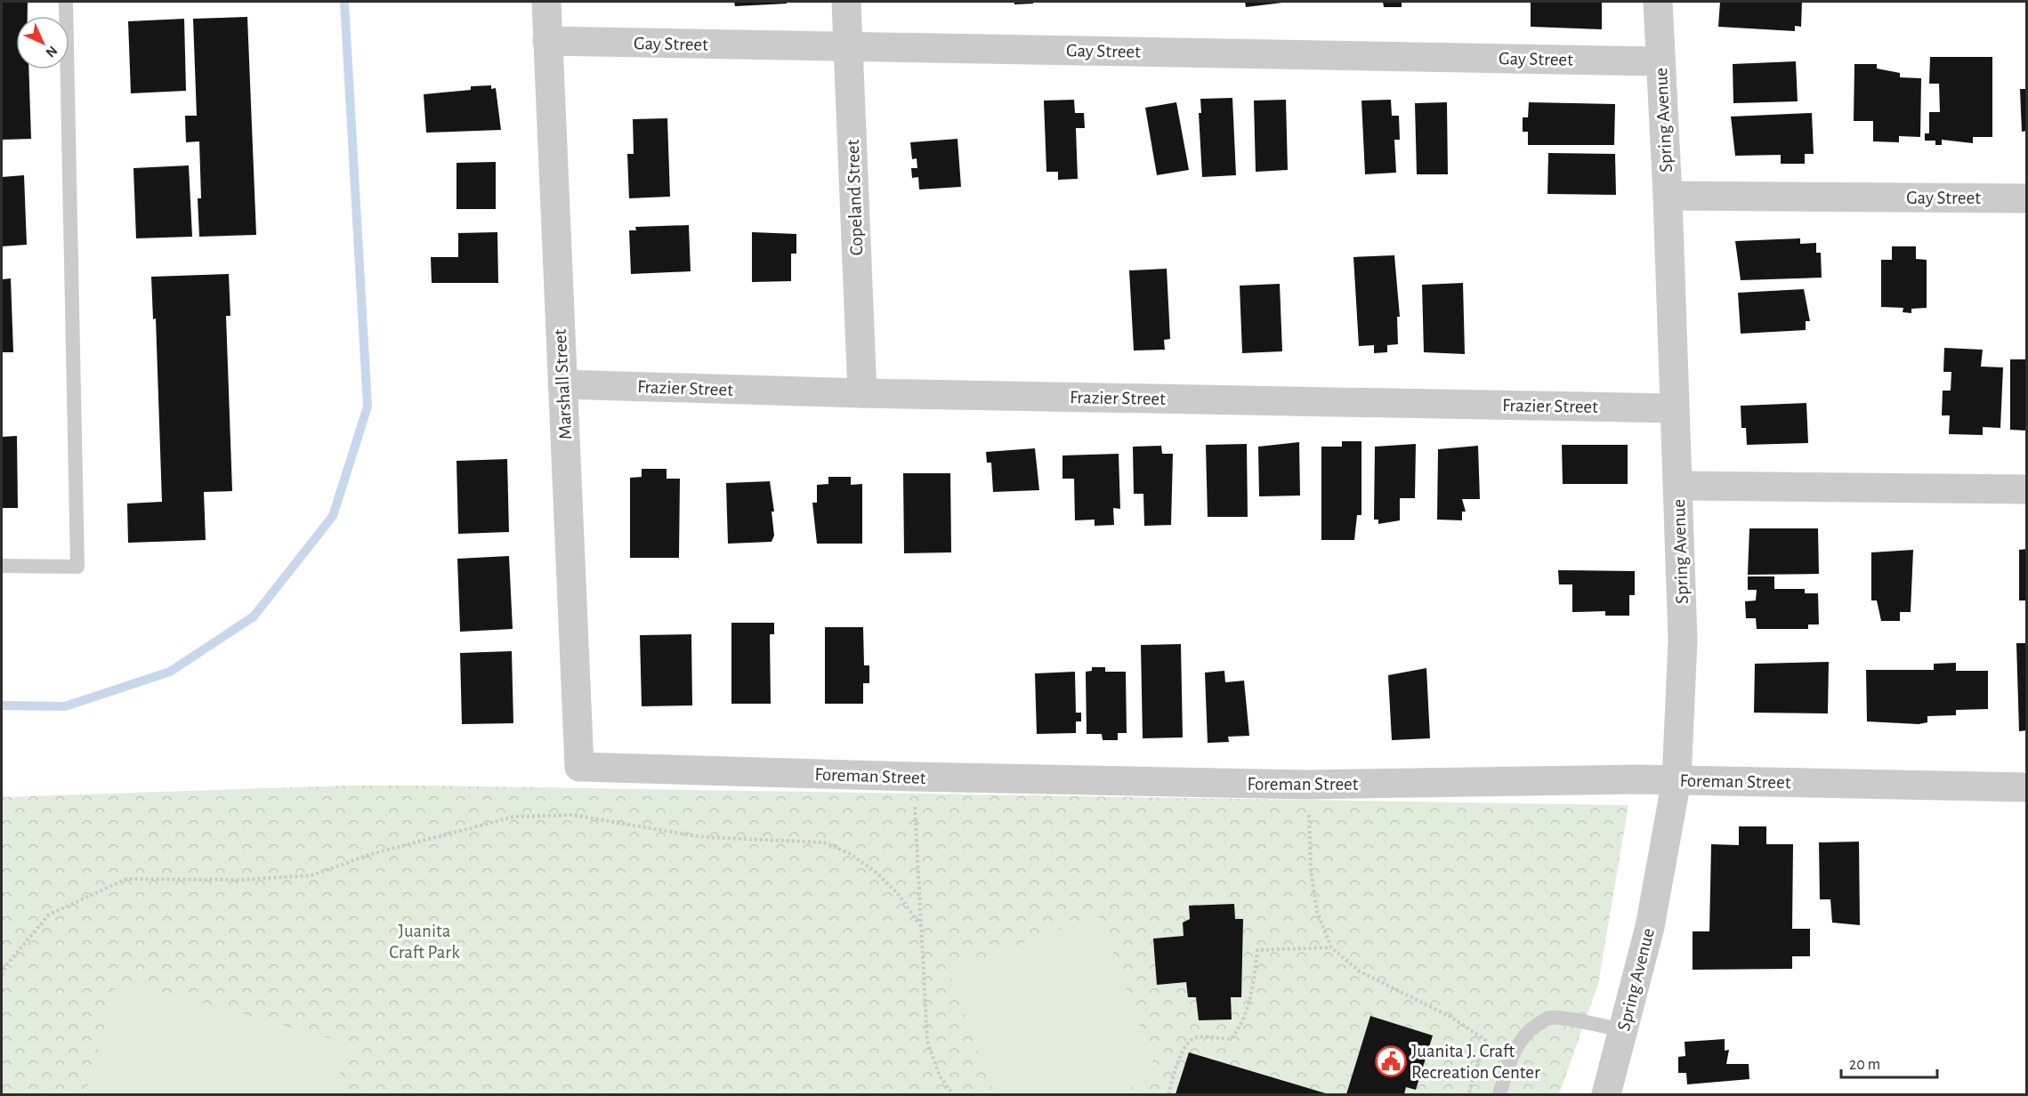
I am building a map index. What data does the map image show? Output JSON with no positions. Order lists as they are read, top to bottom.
{
  "streets": {
    "street": [
      "Gay Street",
      "Spring Avenue",
      "Copeland Street",
      "Marshall Street",
      "Frazier Street",
      "Foreman Street"
    ]
  },
  "crossings": [
    ["Gay Street", "Spring Avenue"],
    ["Gay Street", "Copeland Street"],
    ["Gay Street", "Marshall Street"],
    ["Spring Avenue", "Frazier Street"],
    ["Spring Avenue", "Foreman Street"],
    ["Copeland Street", "Frazier Street"],
    ["Marshall Street", "Frazier Street"],
    ["Marshall Street", "Foreman Street"]
  ],
  "parks": ["Juanita Craft Park"],
  "places": {
    "public building": ["Juanita J. Craft Recreation Center"]
  },
  "scale_bar": "20 m",
  "north": "bottom right"
}
